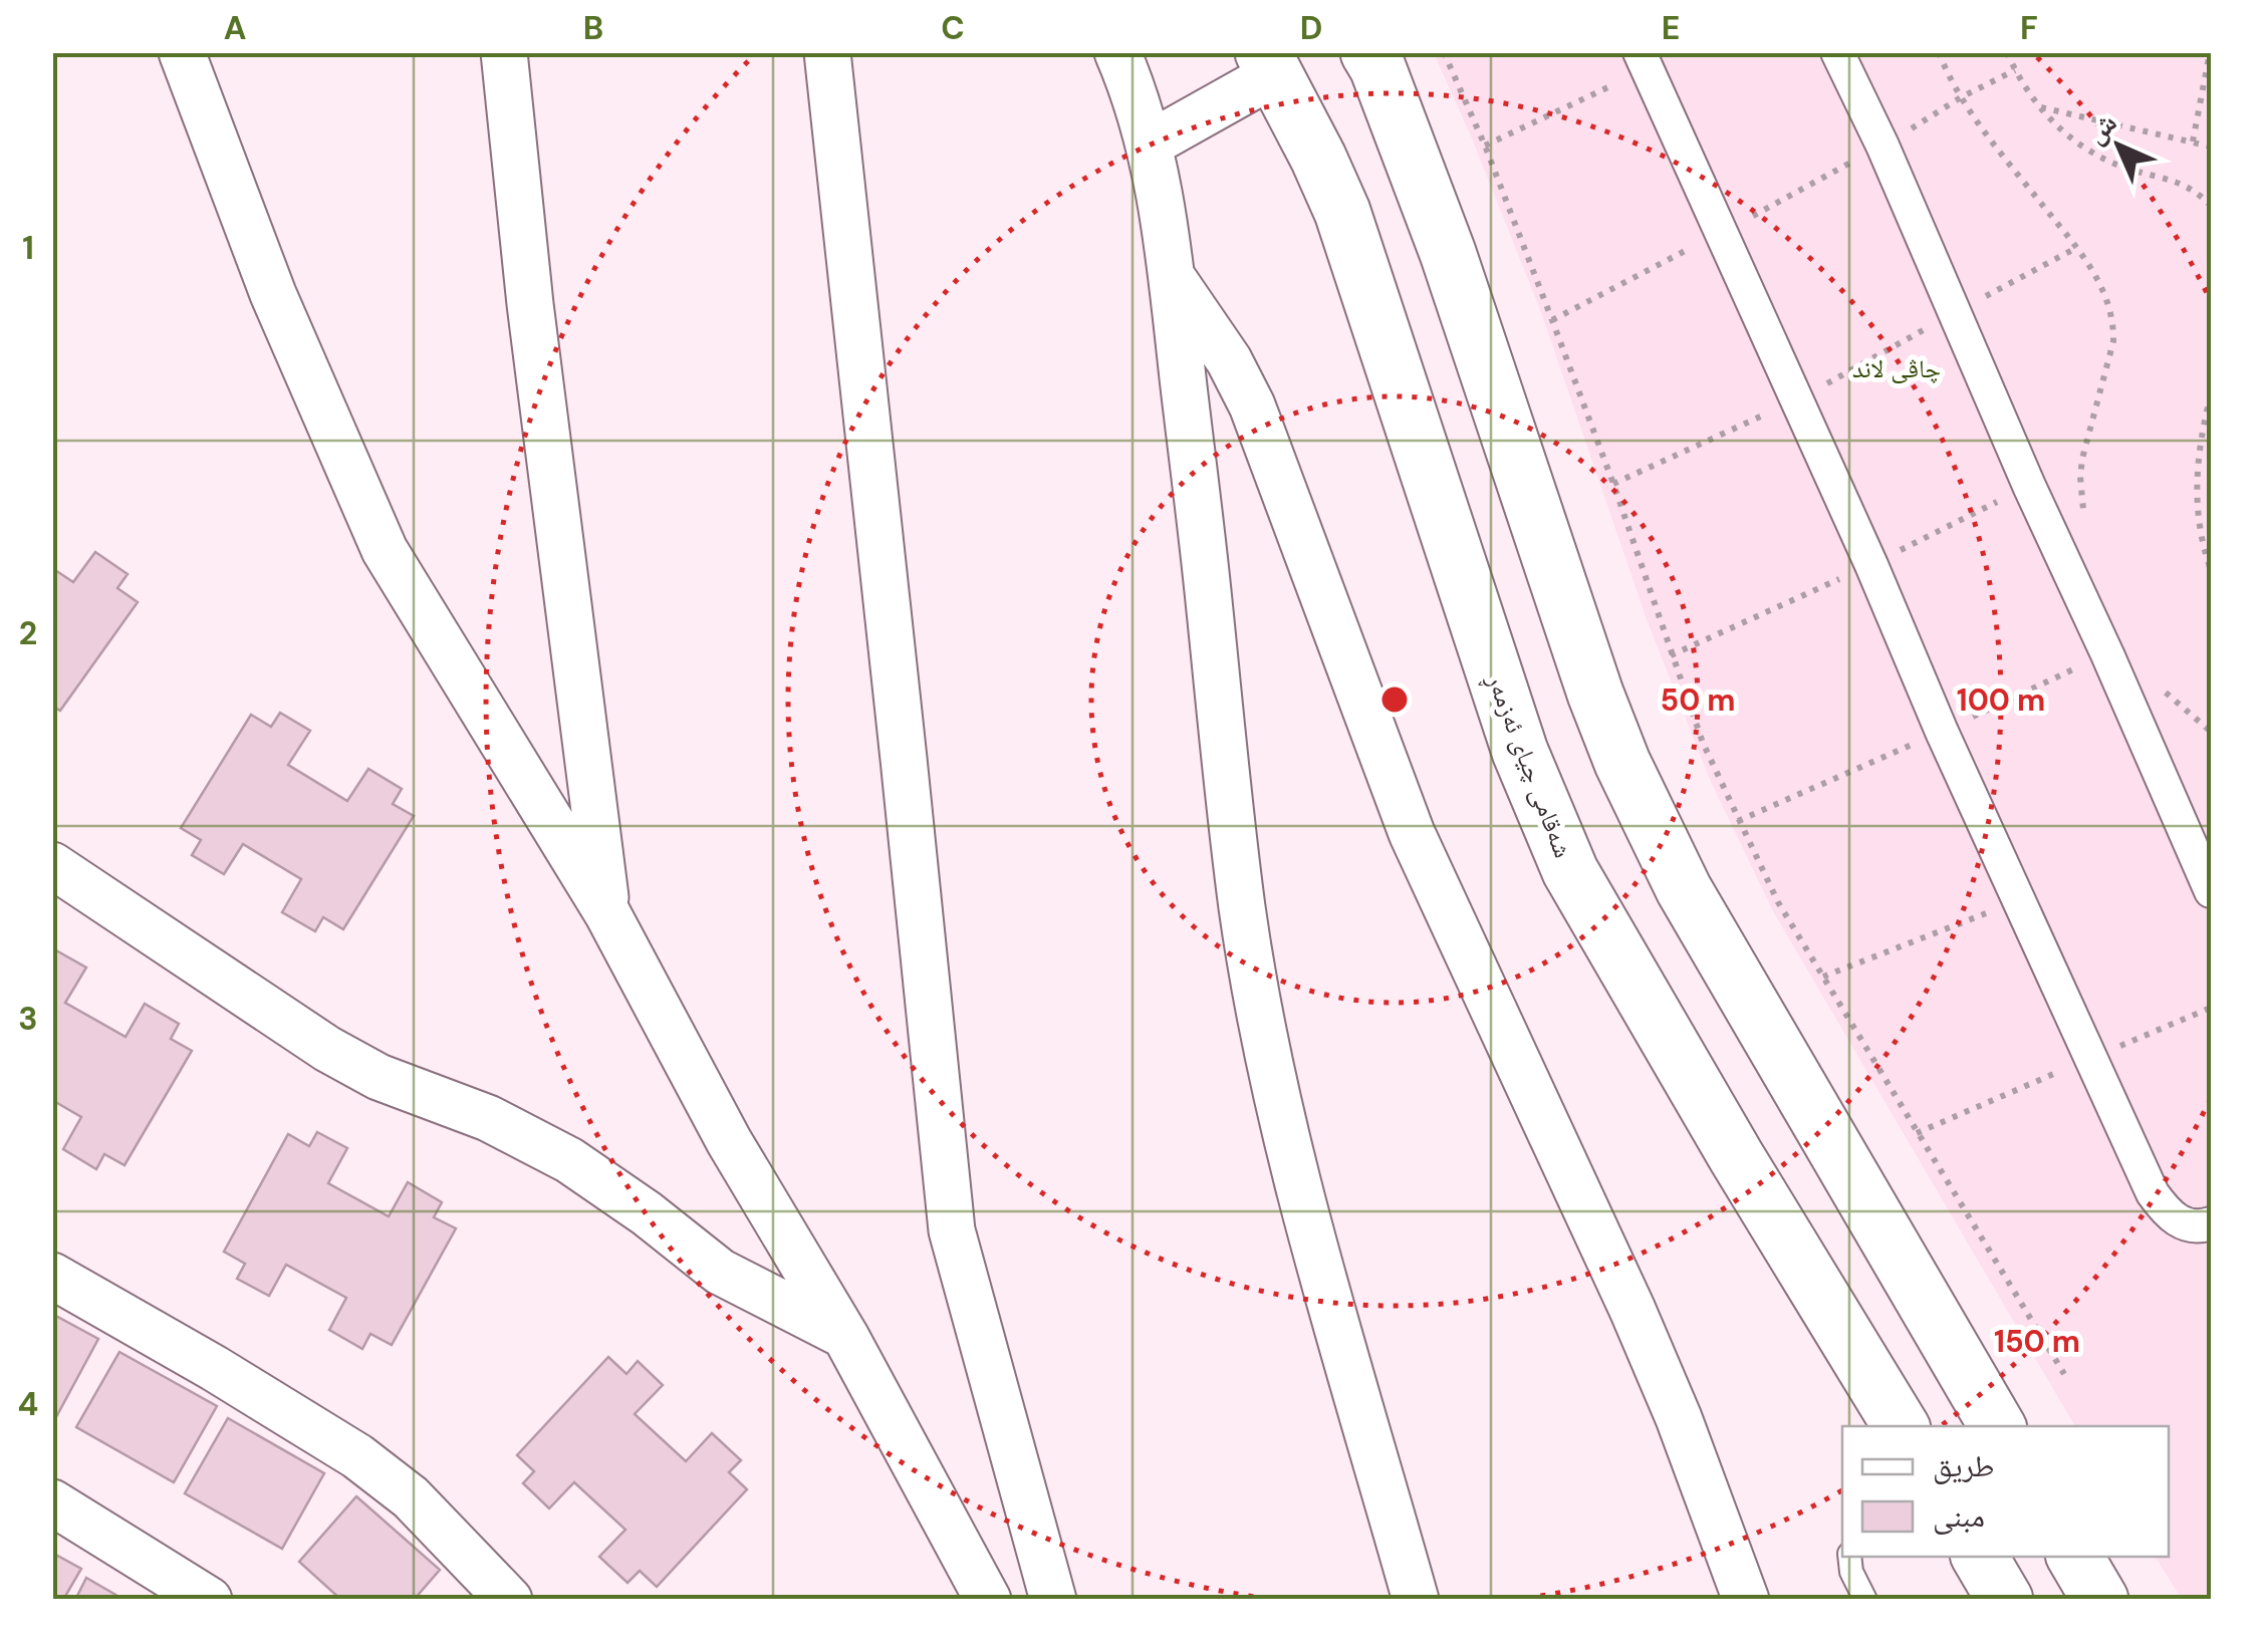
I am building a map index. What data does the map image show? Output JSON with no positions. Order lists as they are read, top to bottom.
{
  "streets": {
    "main road": ["شەقامی چیای ئەزمەڕ"]
  },
  "parks": ["چاڤی لاند"],
  "legend": ["طريق", "مبنى"],
  "north": "top left",
  "grid": {
    "columns": [
      "A",
      "B",
      "C",
      "D",
      "E",
      "F"
    ],
    "rows": [
      "1",
      "2",
      "3",
      "4"
    ]
  },
  "rings": ["50 m", "100 m", "150 m"]
}
